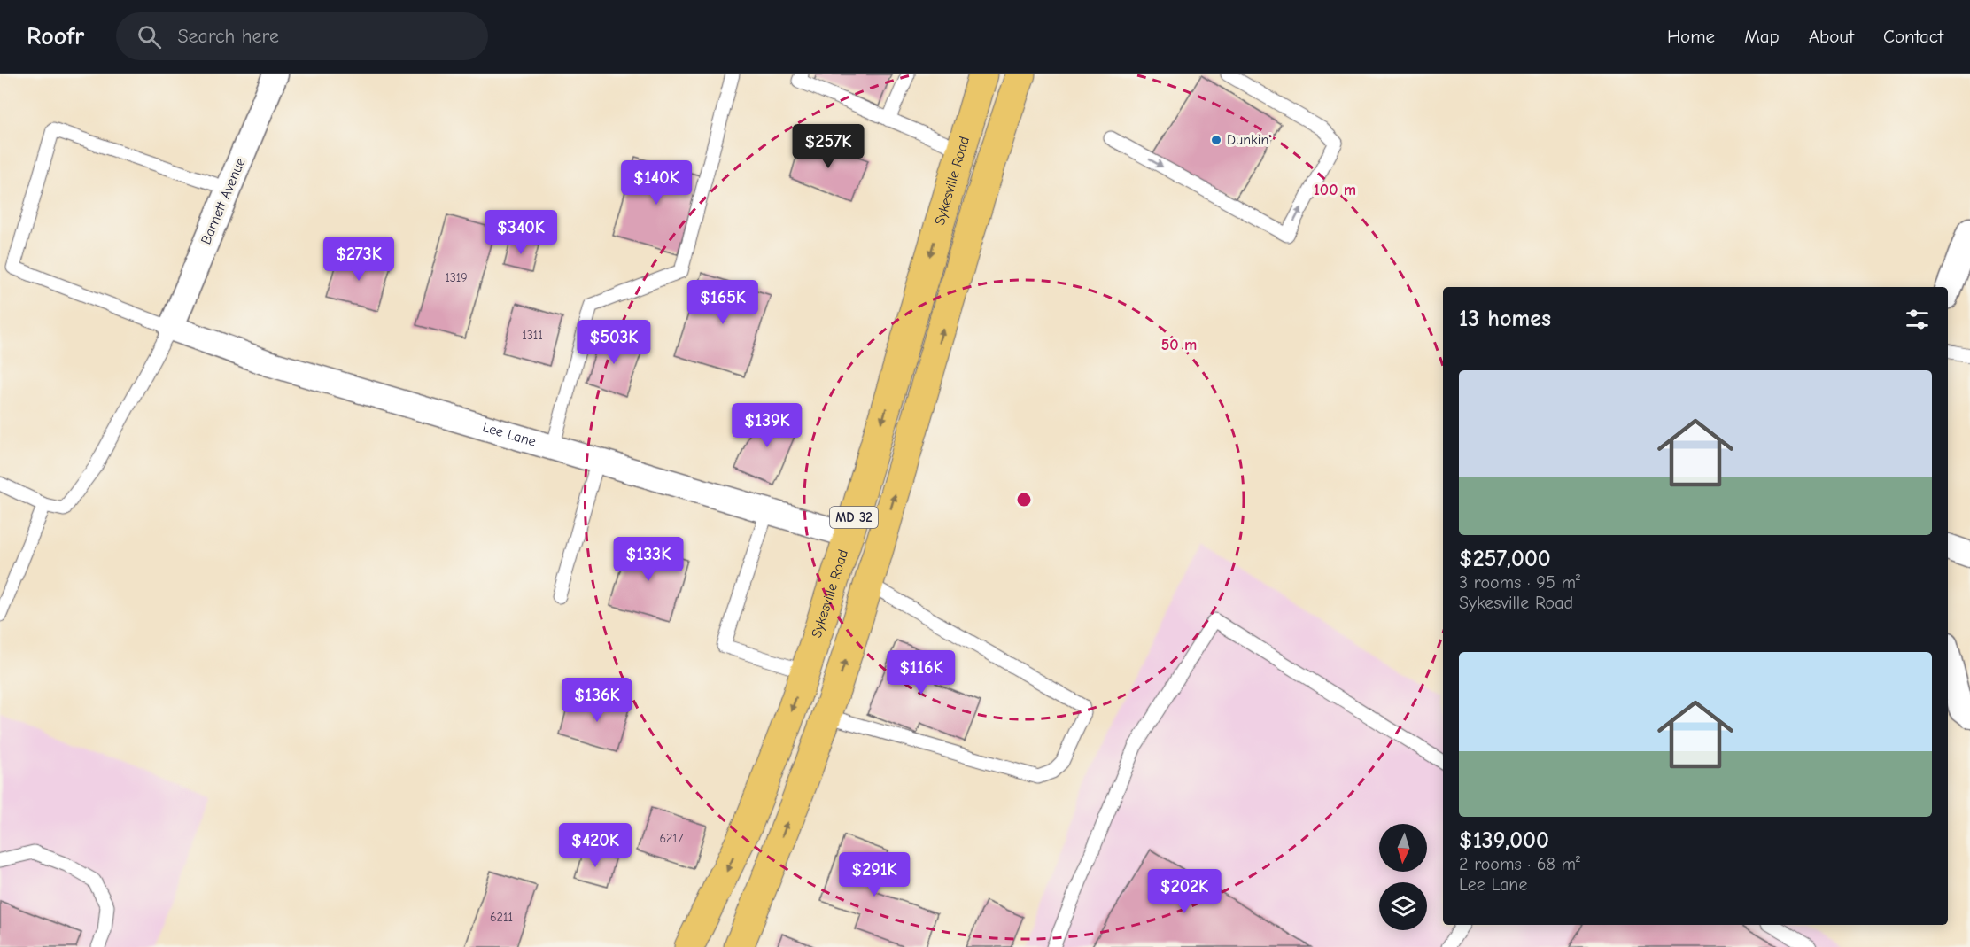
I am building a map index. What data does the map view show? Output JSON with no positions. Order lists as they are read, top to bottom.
{
  "streets": {
    "main road": ["Sykesville Road", "MD 32"],
    "street": ["Barnett Avenue", "Lee Lane"]
  },
  "crossings": [
    ["Sykesville Road", "Lee Lane"],
    ["Barnett Avenue", "Lee Lane"]
  ],
  "places": ["Dunkin'"],
  "house_numbers": [
    "1319",
    "1311",
    "6217",
    "6211"
  ],
  "north": "bottom",
  "page": {
    "header": "Roofr",
    "search": "Search here",
    "nav": [
      "Home",
      "Map",
      "About",
      "Contact"
    ],
    "price": [
      "$257K",
      "$140K",
      "$340K",
      "$273K",
      "$165K",
      "$503K",
      "$139K",
      "$133K",
      "$116K",
      "$136K",
      "$420K",
      "$291K",
      "$202K"
    ],
    "heading": "13 homes",
    "list": [
      {
        "name": "$257,000",
        "note": "3 rooms · 95 m² · Sykesville Road"
      },
      {
        "name": "$139,000",
        "note": "2 rooms · 68 m² · Lee Lane"
      }
    ]
  },
  "rings": ["100 m", "50 m"]
}
